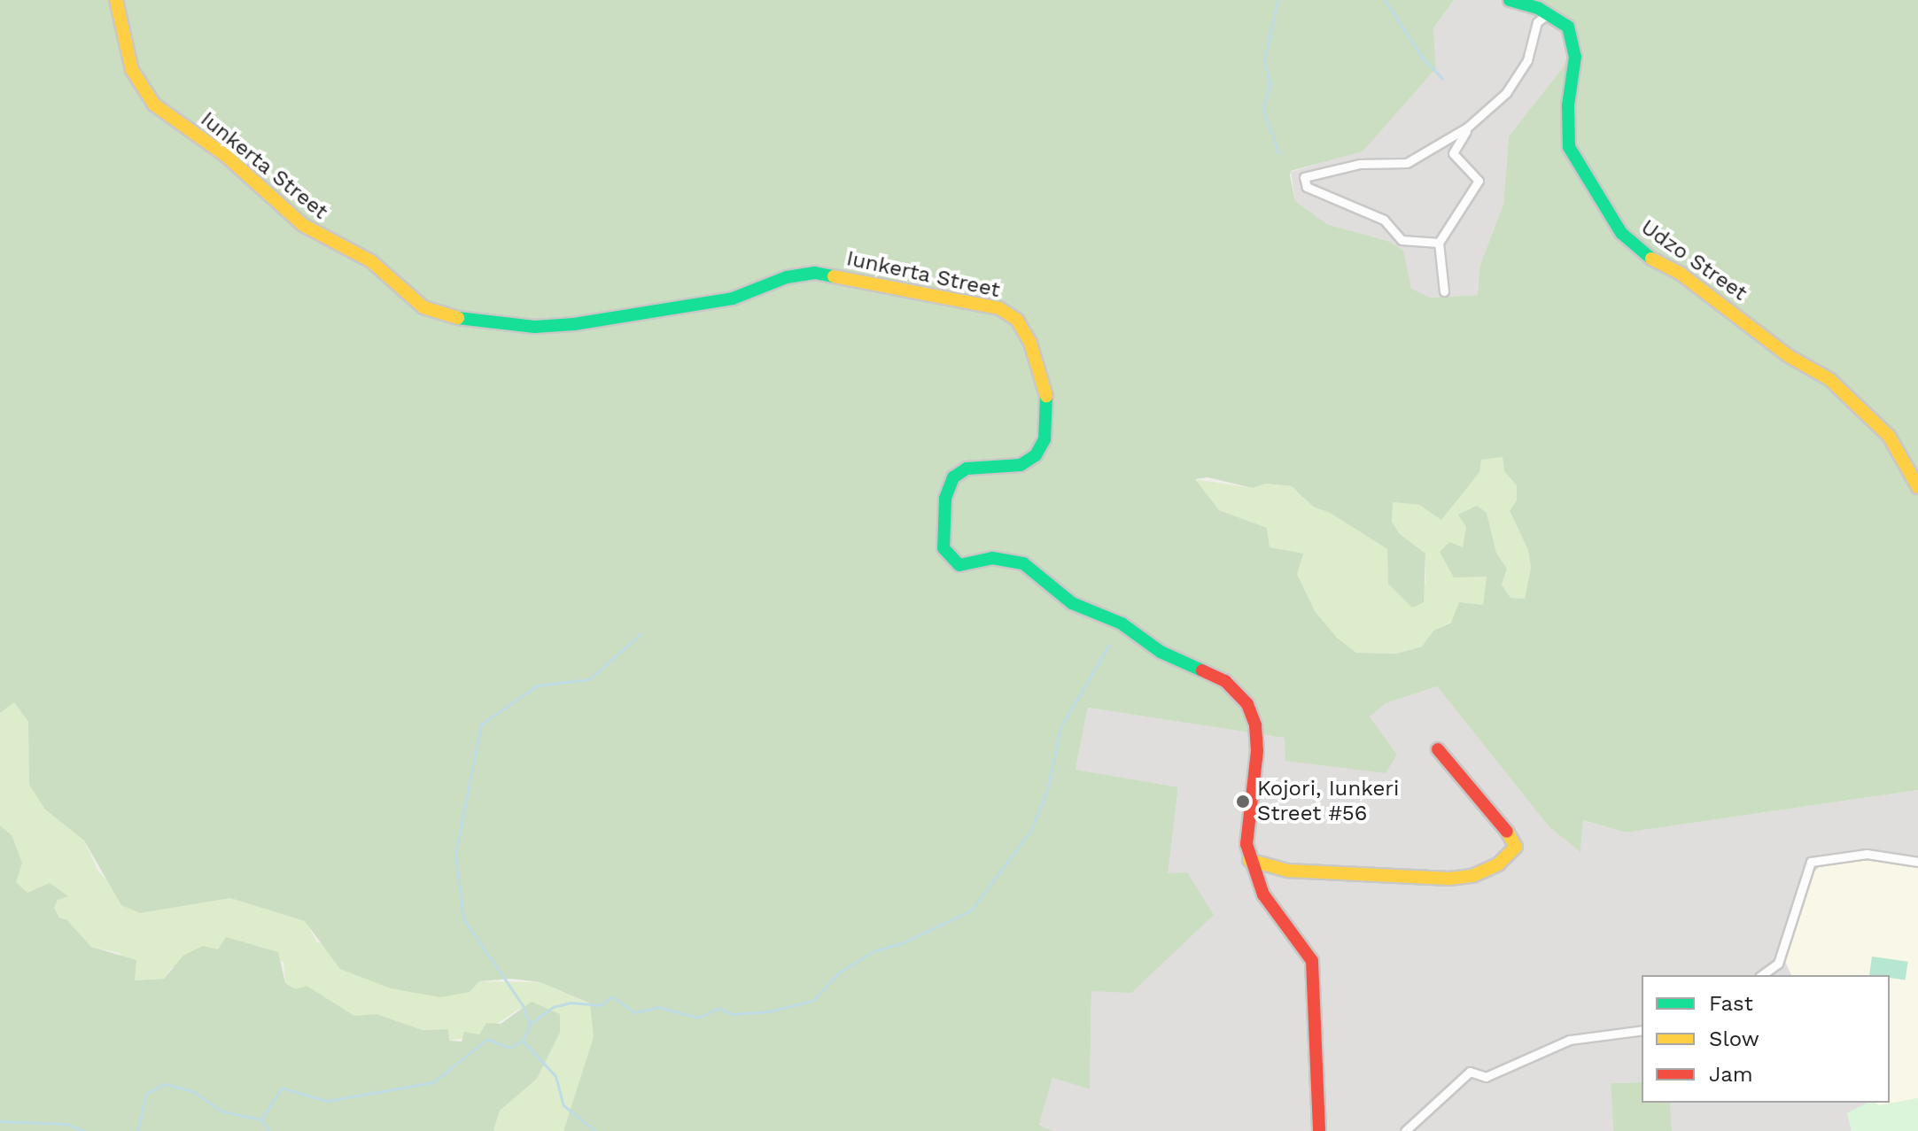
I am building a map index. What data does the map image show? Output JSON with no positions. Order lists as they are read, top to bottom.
{
  "streets": {
    "main road": ["Iunkerta Street", "Udzo Street"]
  },
  "places": ["Kojori, Iunkeri Street #56"],
  "legend": ["Fast", "Slow", "Jam"]
}
